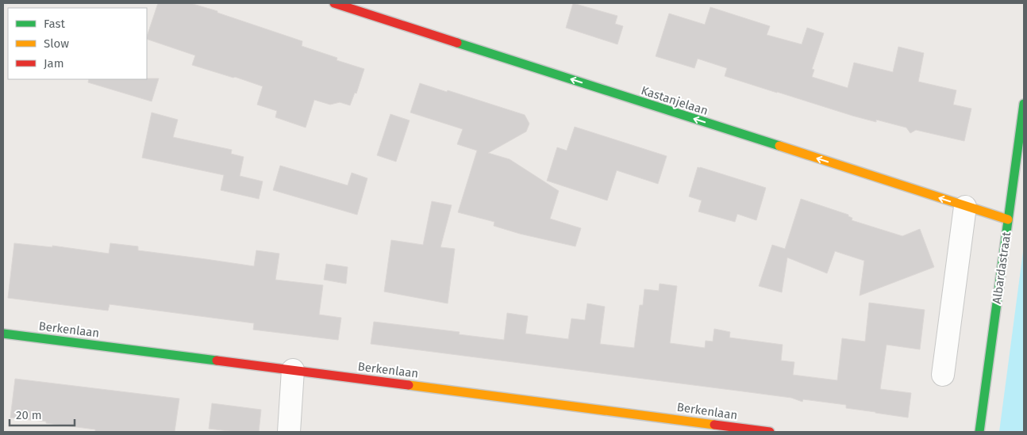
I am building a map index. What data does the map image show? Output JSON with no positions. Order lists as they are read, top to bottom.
{
  "streets": {
    "street": ["Kastanjelaan", "Albardastraat", "Berkenlaan"]
  },
  "crossings": [
    ["Kastanjelaan", "Albardastraat"]
  ],
  "one_way": ["Kastanjelaan"],
  "legend": ["Fast", "Slow", "Jam"],
  "scale_bar": "20 m"
}
